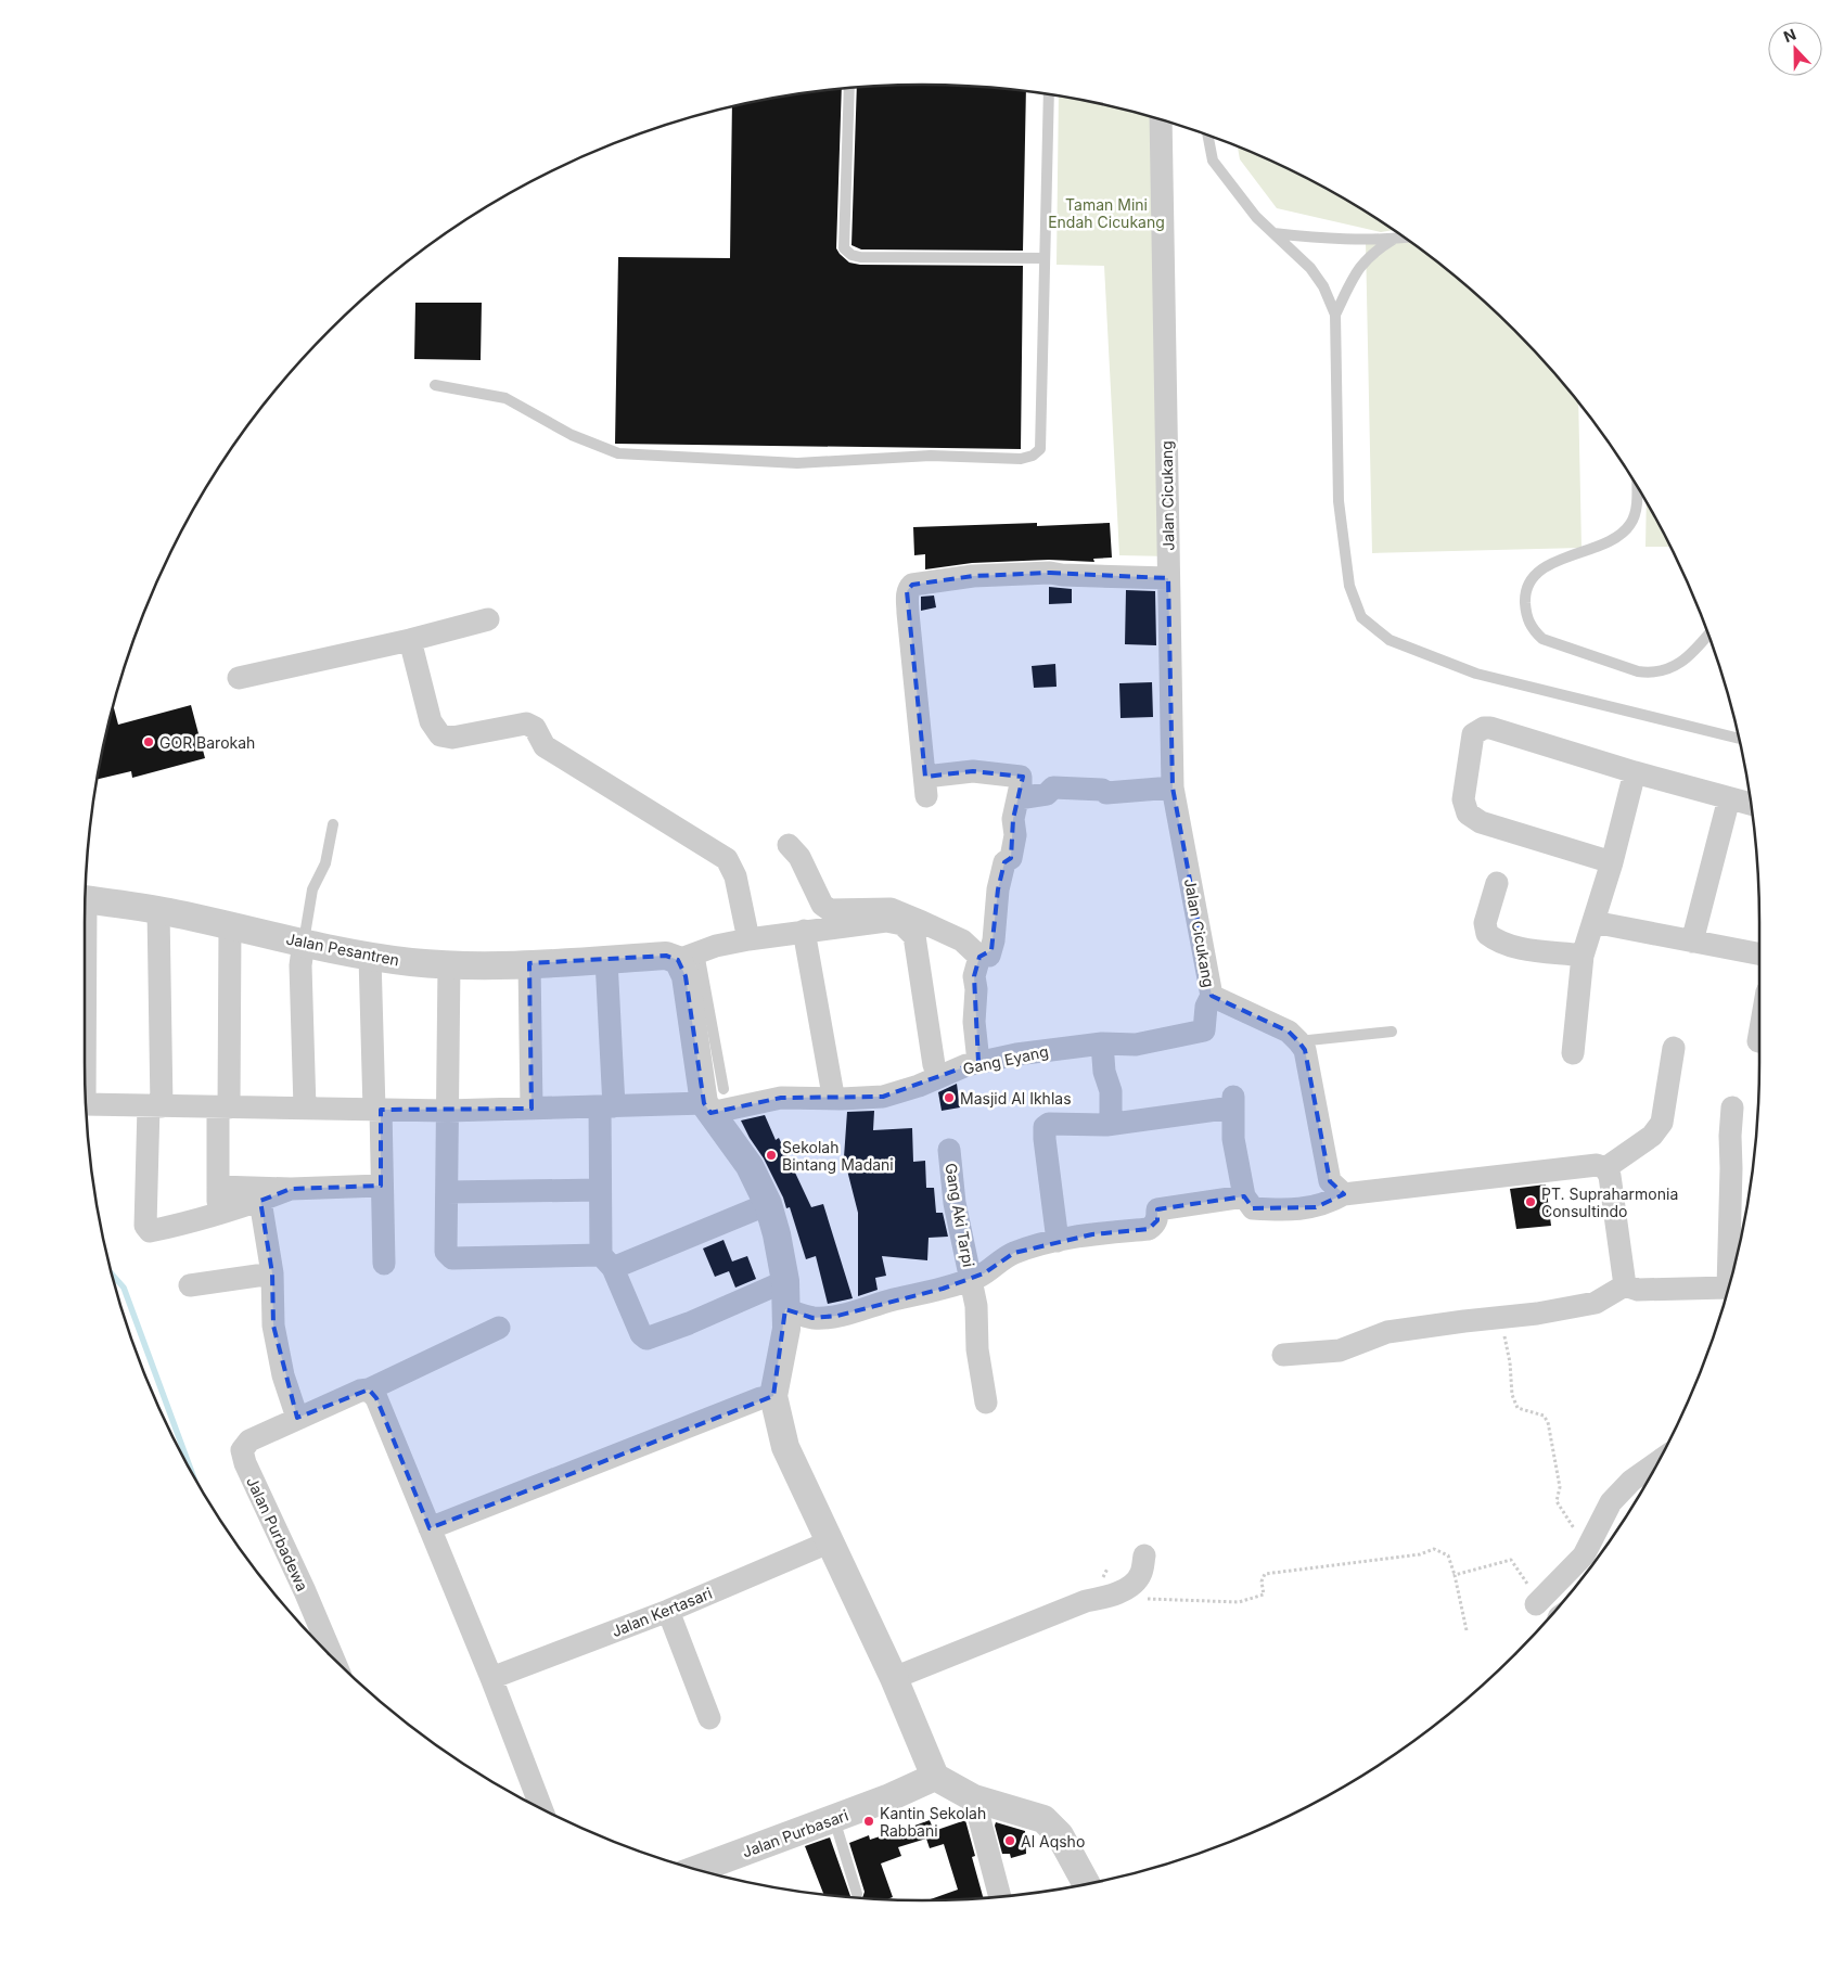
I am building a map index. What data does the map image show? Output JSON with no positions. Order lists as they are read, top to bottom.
{
  "streets": {
    "street": [
      "Jalan Cicukang",
      "Jalan Pesantren",
      "Gang Eyang",
      "Gang Aki Tarpi",
      "Jalan Purbadewa",
      "Jalan Kertasari",
      "Jalan Purbasari"
    ]
  },
  "crossings": [
    ["Jalan Cicukang", "Gang Eyang"]
  ],
  "parks": ["Taman Mini Endah Cicukang"],
  "places": [
    "GOR Barokah",
    "Masjid Al Ikhlas",
    "Sekolah Bintang Madani",
    "PT. Supraharmonia Consultindo",
    "Kantin Sekolah Rabbani",
    "Al Aqsho"
  ],
  "north": "top"
}
